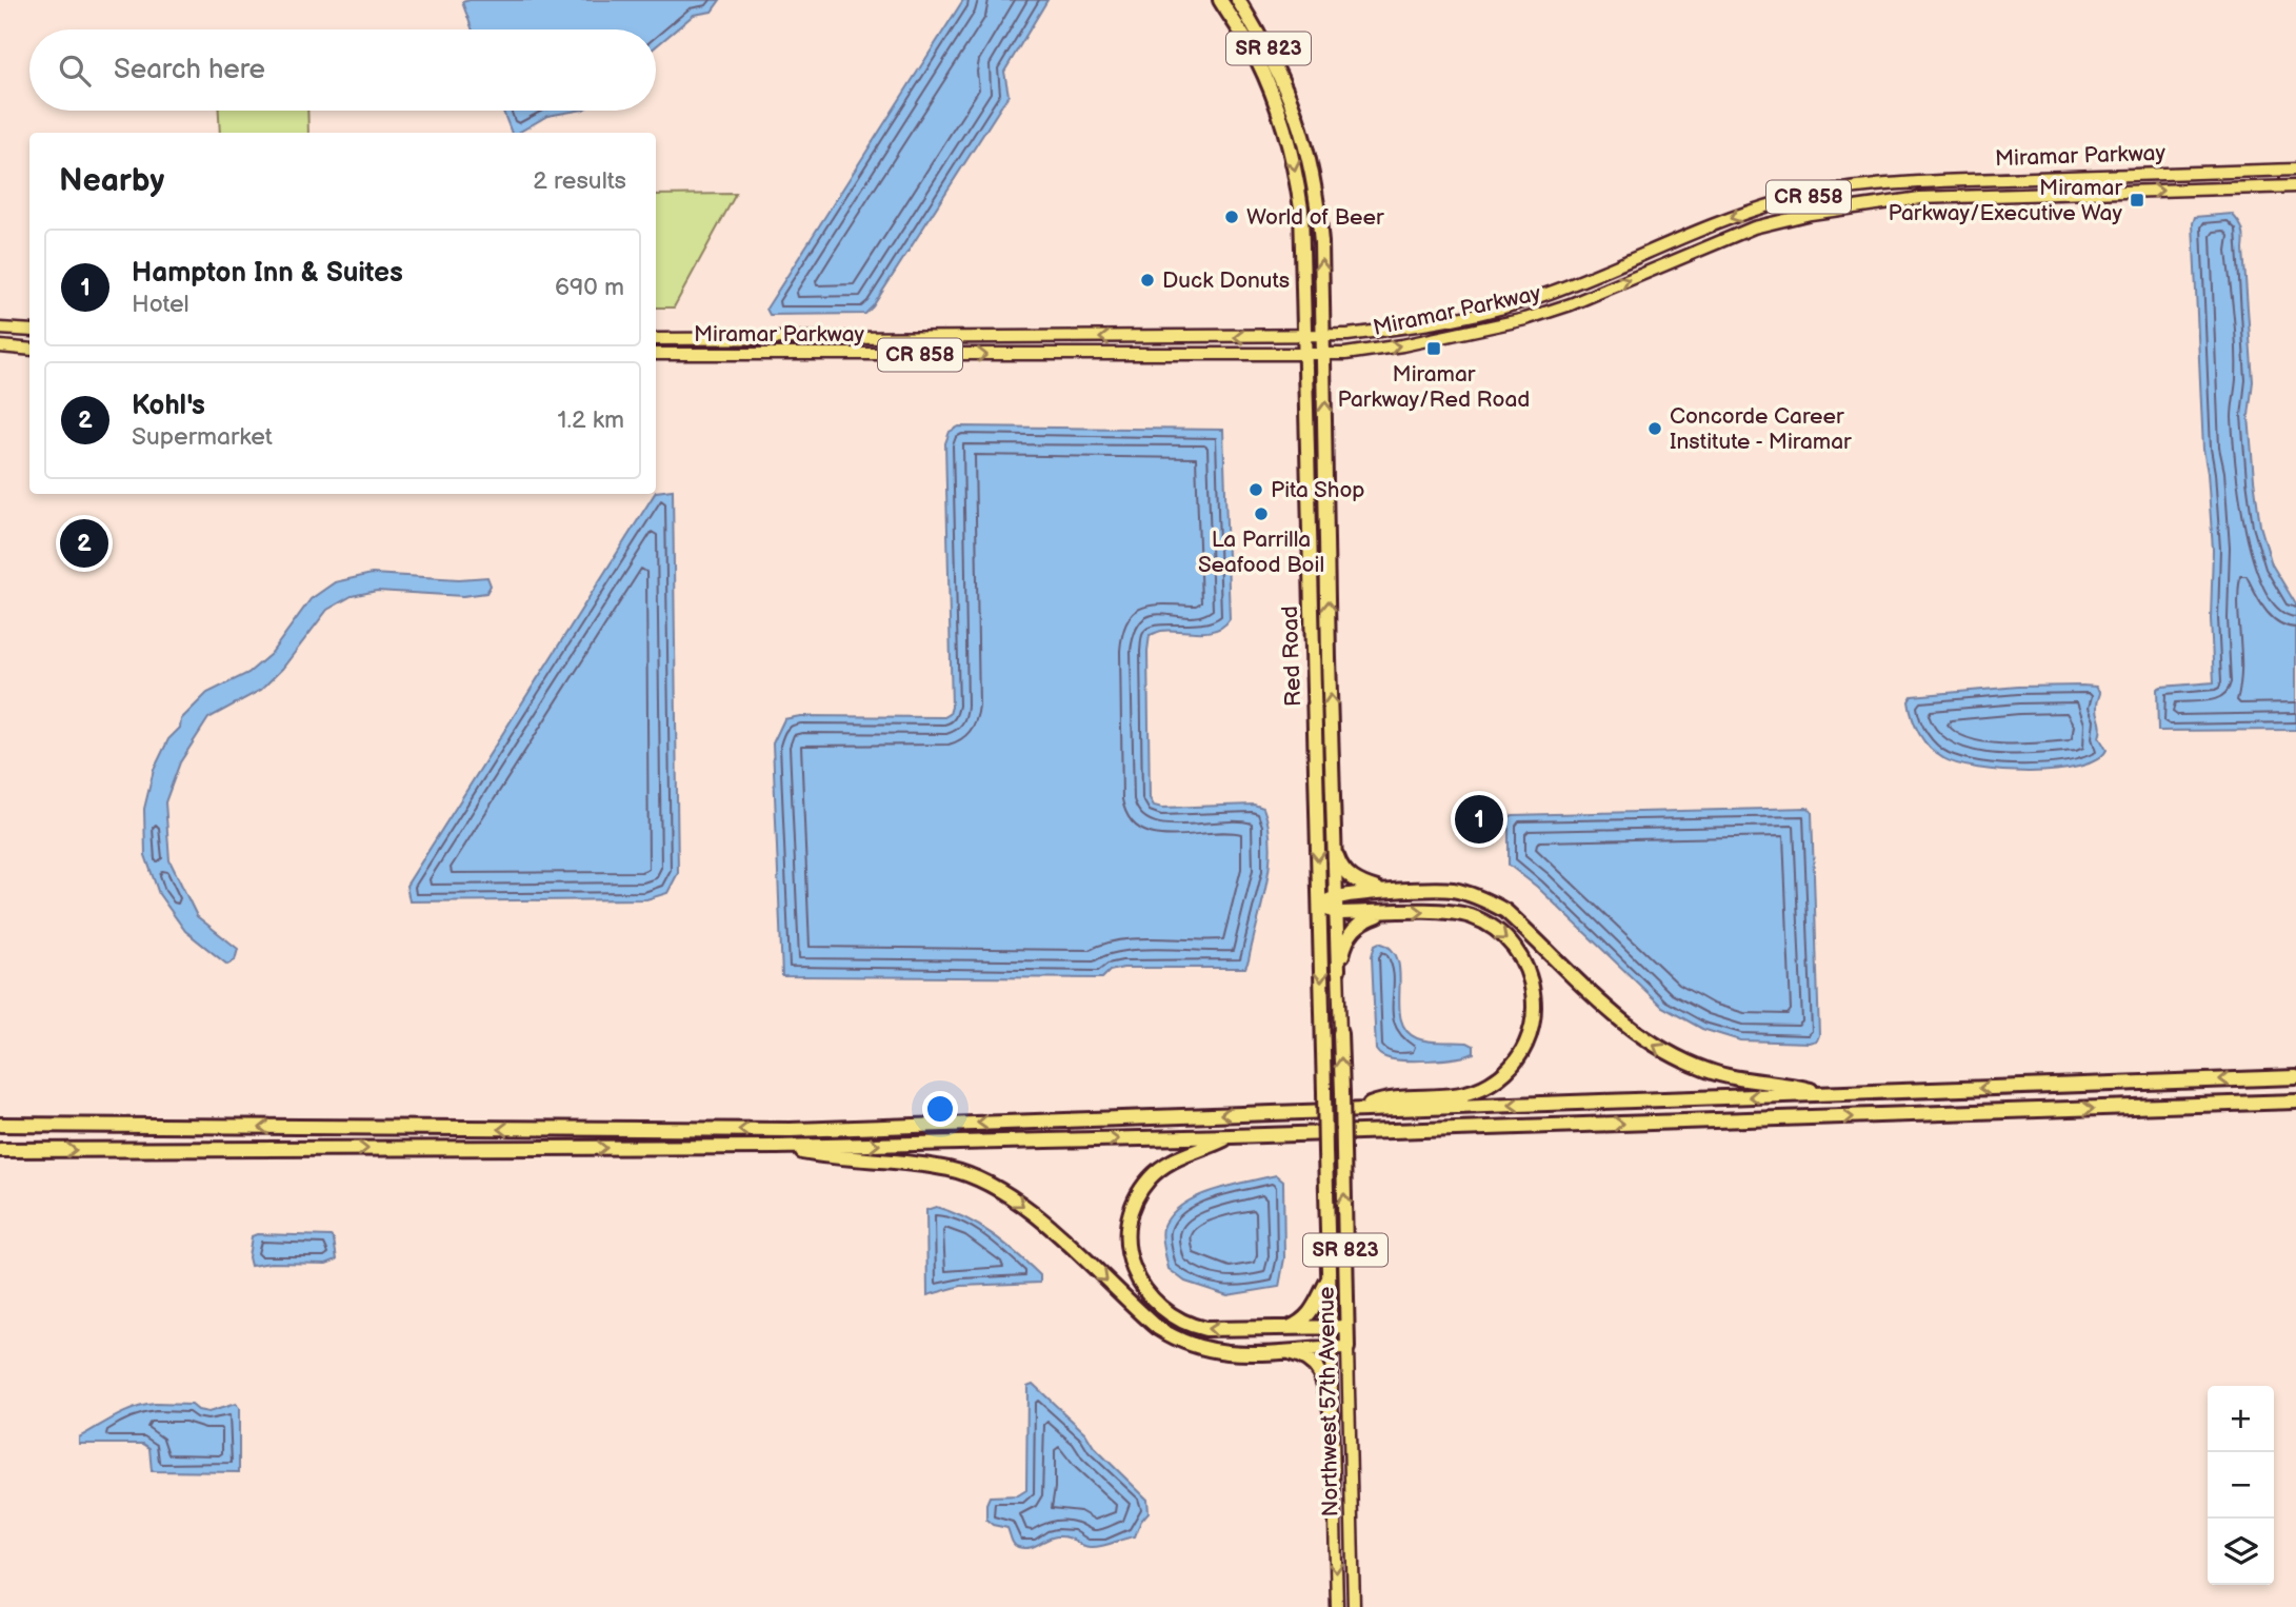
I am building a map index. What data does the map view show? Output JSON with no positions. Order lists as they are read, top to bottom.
{
  "streets": {
    "highway": ["SR 823", "Red Road", "Northwest 57th Avenue"],
    "main road": ["Miramar Parkway", "CR 858"]
  },
  "crossings": [
    ["Miramar Parkway", "Red Road"],
    ["Red Road", "Northwest 57th Avenue"]
  ],
  "places": {
    "transit": ["Miramar Parkway/Executive Way", "Miramar Parkway/Red Road"],
    "other": [
      "World of Beer",
      "Duck Donuts",
      "Concorde Career Institute - Miramar",
      "Pita Shop",
      "La Parrilla Seafood Boil"
    ]
  },
  "page": {
    "search": "Search here",
    "heading": ["Nearby", "2 results"],
    "list": [
      {
        "mark": "1",
        "name": "Hampton Inn & Suites",
        "note": "Hotel",
        "value": "690 m"
      },
      {
        "mark": "2",
        "name": "Kohl's",
        "note": "Supermarket",
        "value": "1.2 km"
      }
    ],
    "pins": ["2", "1"],
    "map_buttons": ["+", "−"]
  }
}
